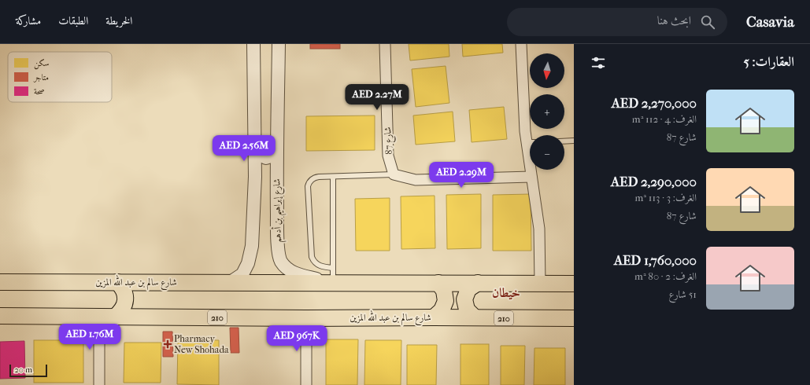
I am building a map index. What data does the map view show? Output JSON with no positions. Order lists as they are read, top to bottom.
{
  "streets": {
    "main road": ["شارع سالم بن عبد الله المزين", "210"],
    "street": ["شارع 87", "شارع إبراهيم بن أدهم"]
  },
  "crossings": [
    ["شارع إبراهيم بن أدهم", "شارع سالم بن عبد الله المزين"]
  ],
  "districts": ["خيطان"],
  "places": {
    "health": ["Pharmacy New Shohada"]
  },
  "legend": ["سكن", "متاجر", "صحة"],
  "scale_bar": "20 m",
  "north": "bottom",
  "page": {
    "header": "Casavia",
    "search": "ابحث هنا",
    "nav": ["الخريطة", "الطبقات", "مشاركة"],
    "heading": "العقارات: 5",
    "map_buttons": ["+", "−"],
    "list": [
      {
        "name": "AED 2,270,000",
        "note": "الغرف: 4 · 112 m² · شارع 87"
      },
      {
        "name": "AED 2,290,000",
        "note": "الغرف: 3 · 113 m² · شارع 87"
      },
      {
        "name": "AED 1,760,000",
        "note": "الغرف: 2 · 80 m² · 51 شارع"
      }
    ],
    "price": [
      "AED 2.27M",
      "AED 2.56M",
      "AED 2.29M",
      "AED 1.76M",
      "AED 967K"
    ],
    "scale": "20 m"
  }
}
